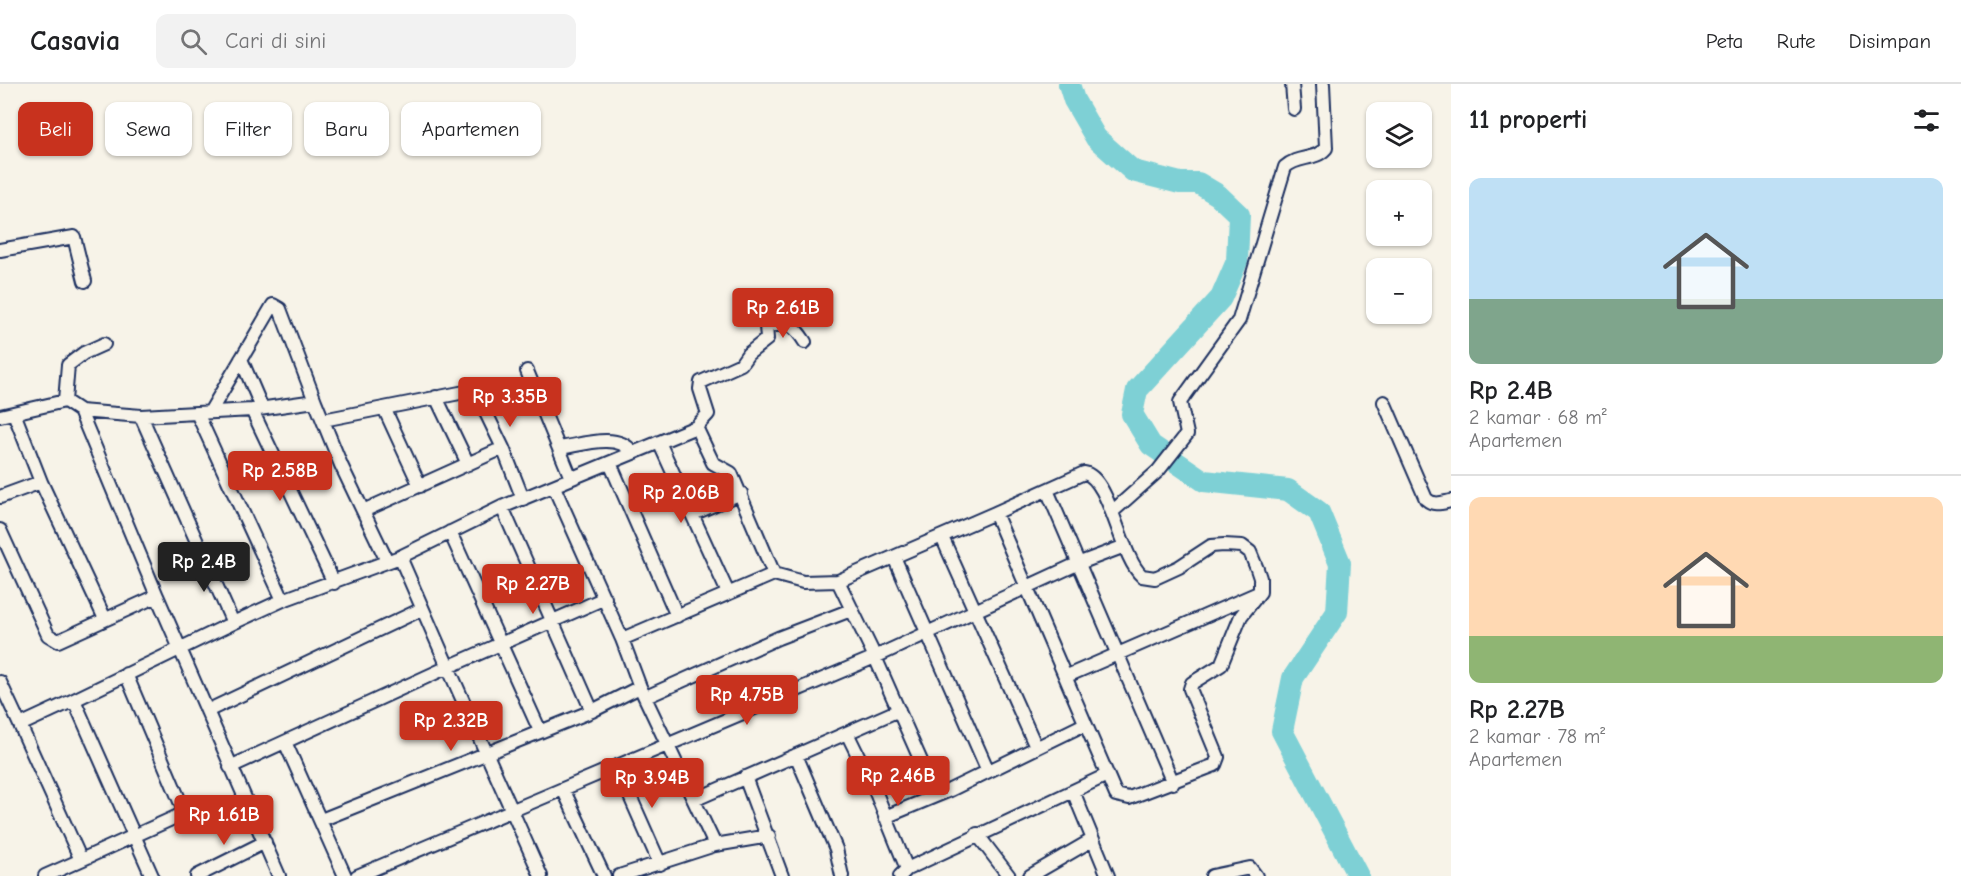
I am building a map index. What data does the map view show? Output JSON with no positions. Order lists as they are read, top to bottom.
{
  "page": {
    "header": "Casavia",
    "search": "Cari di sini",
    "nav": ["Peta", "Rute", "Disimpan"],
    "heading": "11 properti",
    "map_buttons": ["+", "−"],
    "chip": [
      "Beli",
      "Sewa",
      "Filter",
      "Baru",
      "Apartemen"
    ],
    "list": [
      {
        "name": "Rp 2.4B",
        "note": "2 kamar · 68 m² · Apartemen"
      },
      {
        "name": "Rp 2.27B",
        "note": "2 kamar · 78 m² · Apartemen"
      }
    ],
    "price": [
      "Rp 2.61B",
      "Rp 3.35B",
      "Rp 2.58B",
      "Rp 2.06B",
      "Rp 2.4B",
      "Rp 2.27B",
      "Rp 4.75B",
      "Rp 2.32B",
      "Rp 2.46B",
      "Rp 3.94B",
      "Rp 1.61B"
    ]
  }
}
